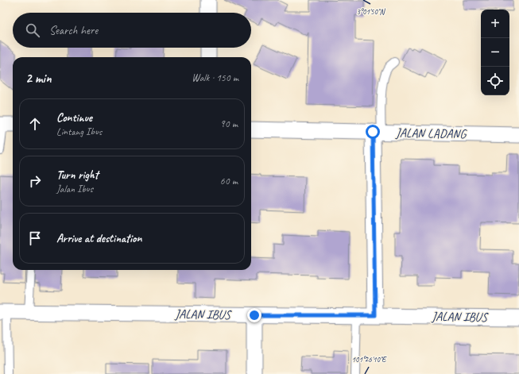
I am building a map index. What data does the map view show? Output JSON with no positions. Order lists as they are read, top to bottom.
{
  "streets": {
    "street": ["JALAN LADANG", "JALAN IBUS"]
  },
  "page": {
    "map_buttons": ["+", "−"],
    "search": "Search here",
    "heading": ["2 min", "Walk · 150 m"],
    "list": [
      ["Continue", "Lintang Ibus", "90 m"],
      ["Turn right", "Jalan Ibus", "60 m"],
      "Arrive at destination"
    ]
  },
  "coordinates": ["3°01'50\"N", "101°26'10\"E"]
}
